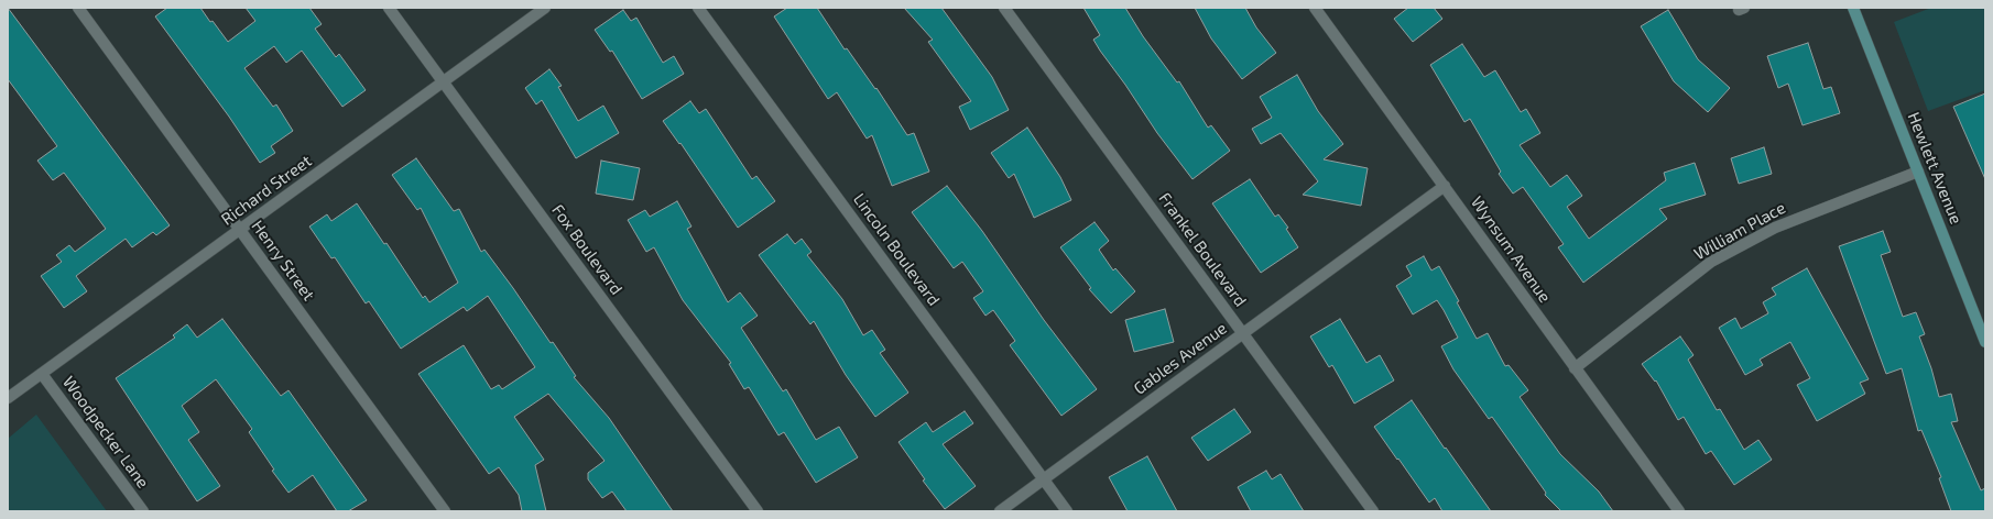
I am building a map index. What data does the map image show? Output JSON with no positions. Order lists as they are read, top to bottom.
{
  "streets": {
    "street": [
      "Hewlett Avenue",
      "Richard Street",
      "William Place",
      "Fox Boulevard",
      "Lincoln Boulevard",
      "Frankel Boulevard",
      "Wynsum Avenue",
      "Henry Street",
      "Gables Avenue",
      "Woodpecker Lane"
    ]
  },
  "crossings": [
    ["Hewlett Avenue", "William Place"],
    ["Richard Street", "Fox Boulevard"],
    ["Richard Street", "Henry Street"],
    ["Richard Street", "Woodpecker Lane"],
    ["William Place", "Wynsum Avenue"],
    ["Lincoln Boulevard", "Gables Avenue"],
    ["Frankel Boulevard", "Gables Avenue"],
    ["Wynsum Avenue", "Gables Avenue"]
  ]
}
